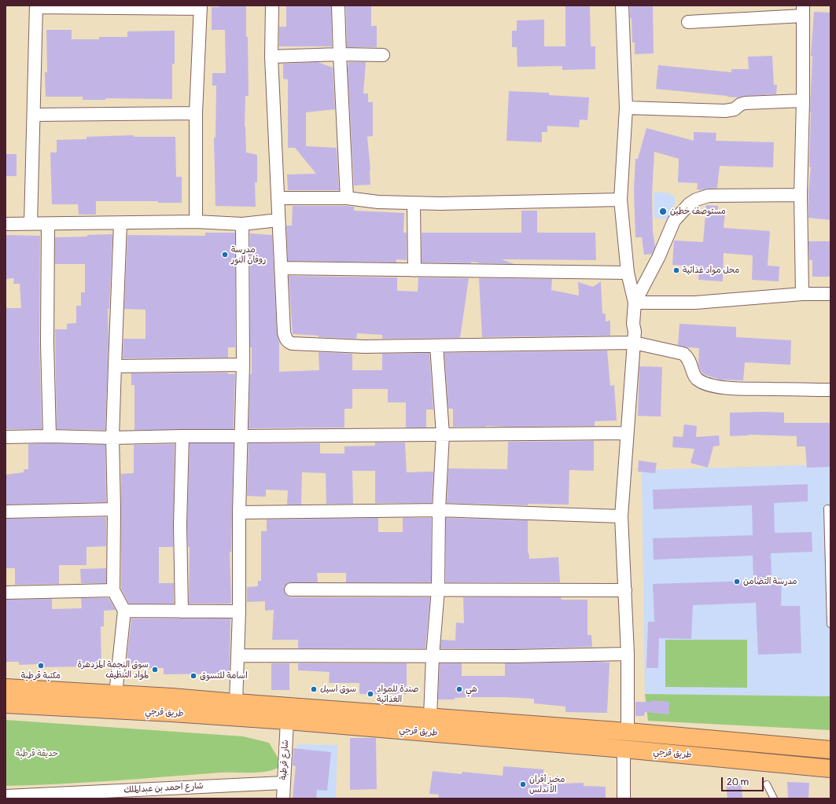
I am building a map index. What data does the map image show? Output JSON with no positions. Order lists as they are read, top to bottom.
{
  "streets": {
    "highway": ["طريق قرجي"],
    "street": ["شارع قرطبة", "شارع احمد بن عبدالملك"]
  },
  "crossings": [
    ["طريق قرجي", "شارع قرطبة"],
    ["شارع قرطبة", "شارع احمد بن عبدالملك"]
  ],
  "parks": ["حديقة قرطبة"],
  "places": [
    "مستوصف خطين",
    "مدرسة روفان النور",
    "محل مواد غذائية",
    "مدرسة التضامن",
    "مكتبة قرطبة",
    "سوق النجمة المزدهرة لمواد التنظيف",
    "اسامة للتسوق",
    "سوق اسيل",
    "هي",
    "صندة للمواد الغذائية",
    "مخبز أفران الأندلس"
  ],
  "scale_bar": "20 m"
}
